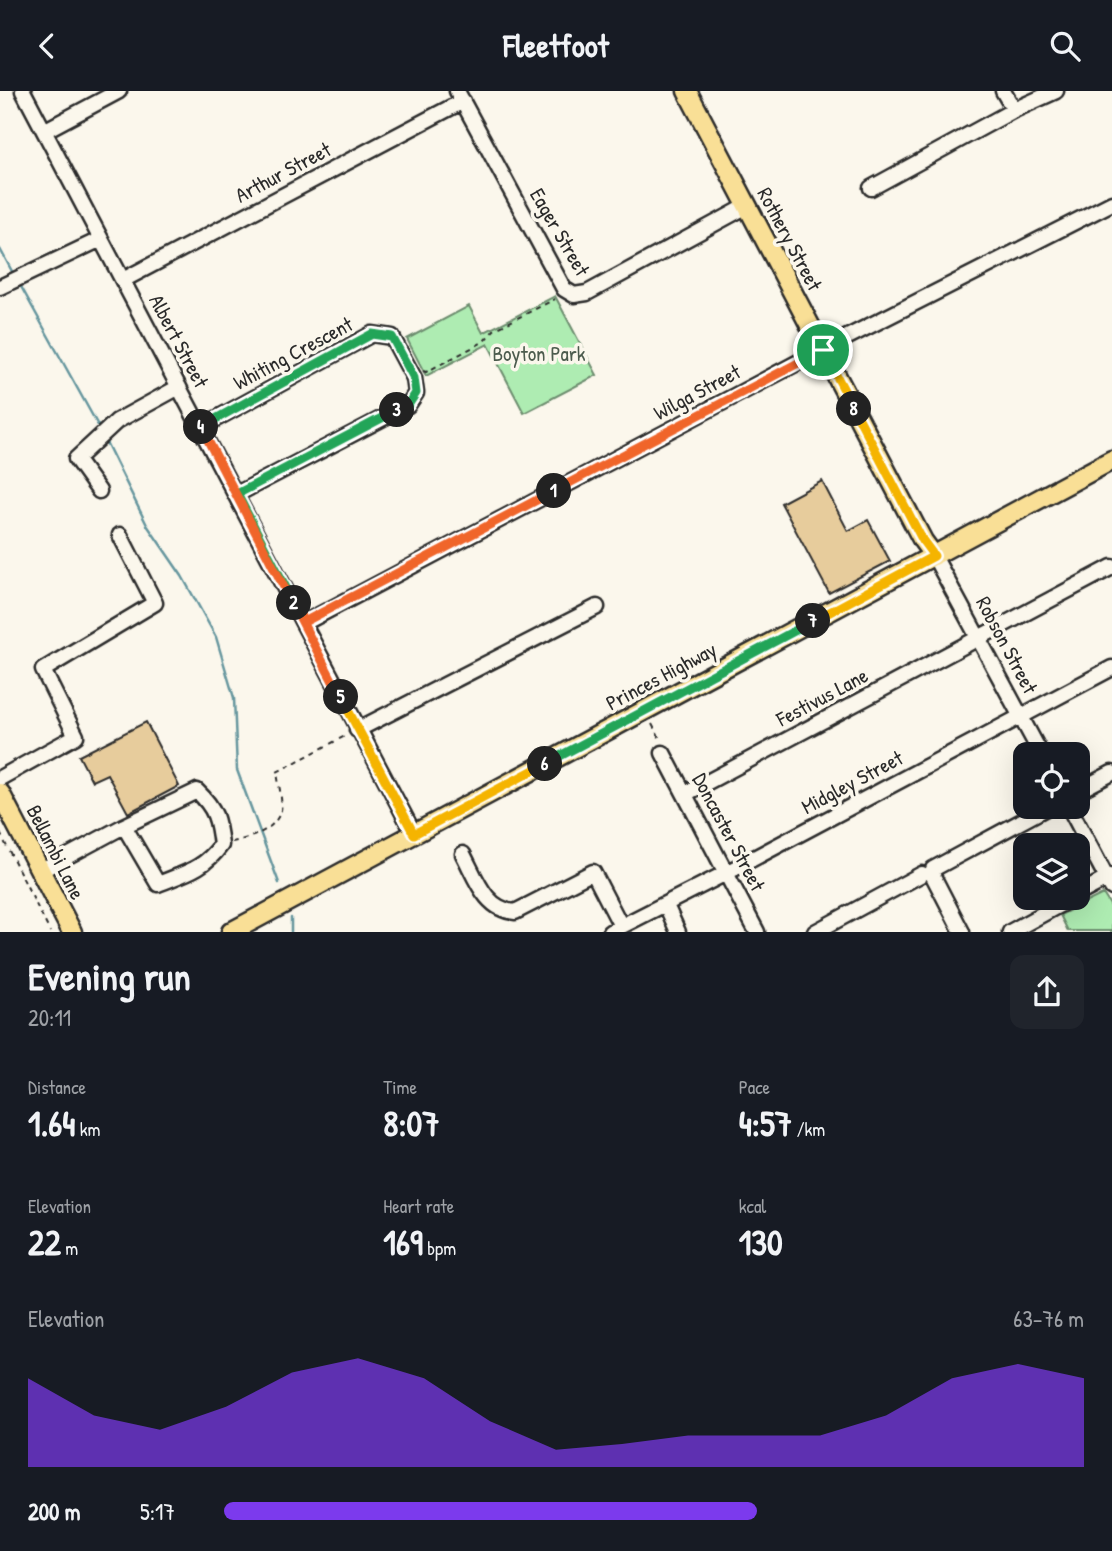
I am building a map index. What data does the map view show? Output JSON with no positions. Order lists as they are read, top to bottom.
{
  "streets": {
    "main road": ["Rothery Street", "Princes Highway", "Bellambi Lane"],
    "street": [
      "Arthur Street",
      "Eager Street",
      "Albert Street",
      "Whiting Crescent",
      "Wilga Street",
      "Robson Street",
      "Festivus Lane",
      "Midgley Street",
      "Doncaster Street"
    ]
  },
  "crossings": [
    ["Arthur Street", "Eager Street"],
    ["Arthur Street", "Albert Street"],
    ["Eager Street", "Rothery Street"],
    ["Rothery Street", "Wilga Street"],
    ["Rothery Street", "Robson Street"],
    ["Rothery Street", "Princes Highway"],
    ["Albert Street", "Whiting Crescent"],
    ["Albert Street", "Wilga Street"],
    ["Albert Street", "Princes Highway"],
    ["Robson Street", "Princes Highway"],
    ["Robson Street", "Festivus Lane"],
    ["Robson Street", "Midgley Street"],
    ["Festivus Lane", "Doncaster Street"],
    ["Midgley Street", "Doncaster Street"]
  ],
  "parks": ["Boyton Park"],
  "page": {
    "header": "Fleetfoot",
    "pins": [
      "8",
      "3",
      "4",
      "1",
      "2",
      "7",
      "5",
      "6"
    ],
    "heading": ["Evening run", "20:11"],
    "stats": [
      ["Distance", "1.64 km"],
      ["Time", "8:07"],
      ["Pace", "4:57 /km"],
      ["Elevation", "22 m"],
      ["Heart rate", "169 bpm"],
      ["kcal", "130"]
    ],
    "chart": ["Elevation", "63–76 m"],
    "list": [
      {
        "name": "200 m",
        "note": "5:17"
      }
    ]
  }
}
